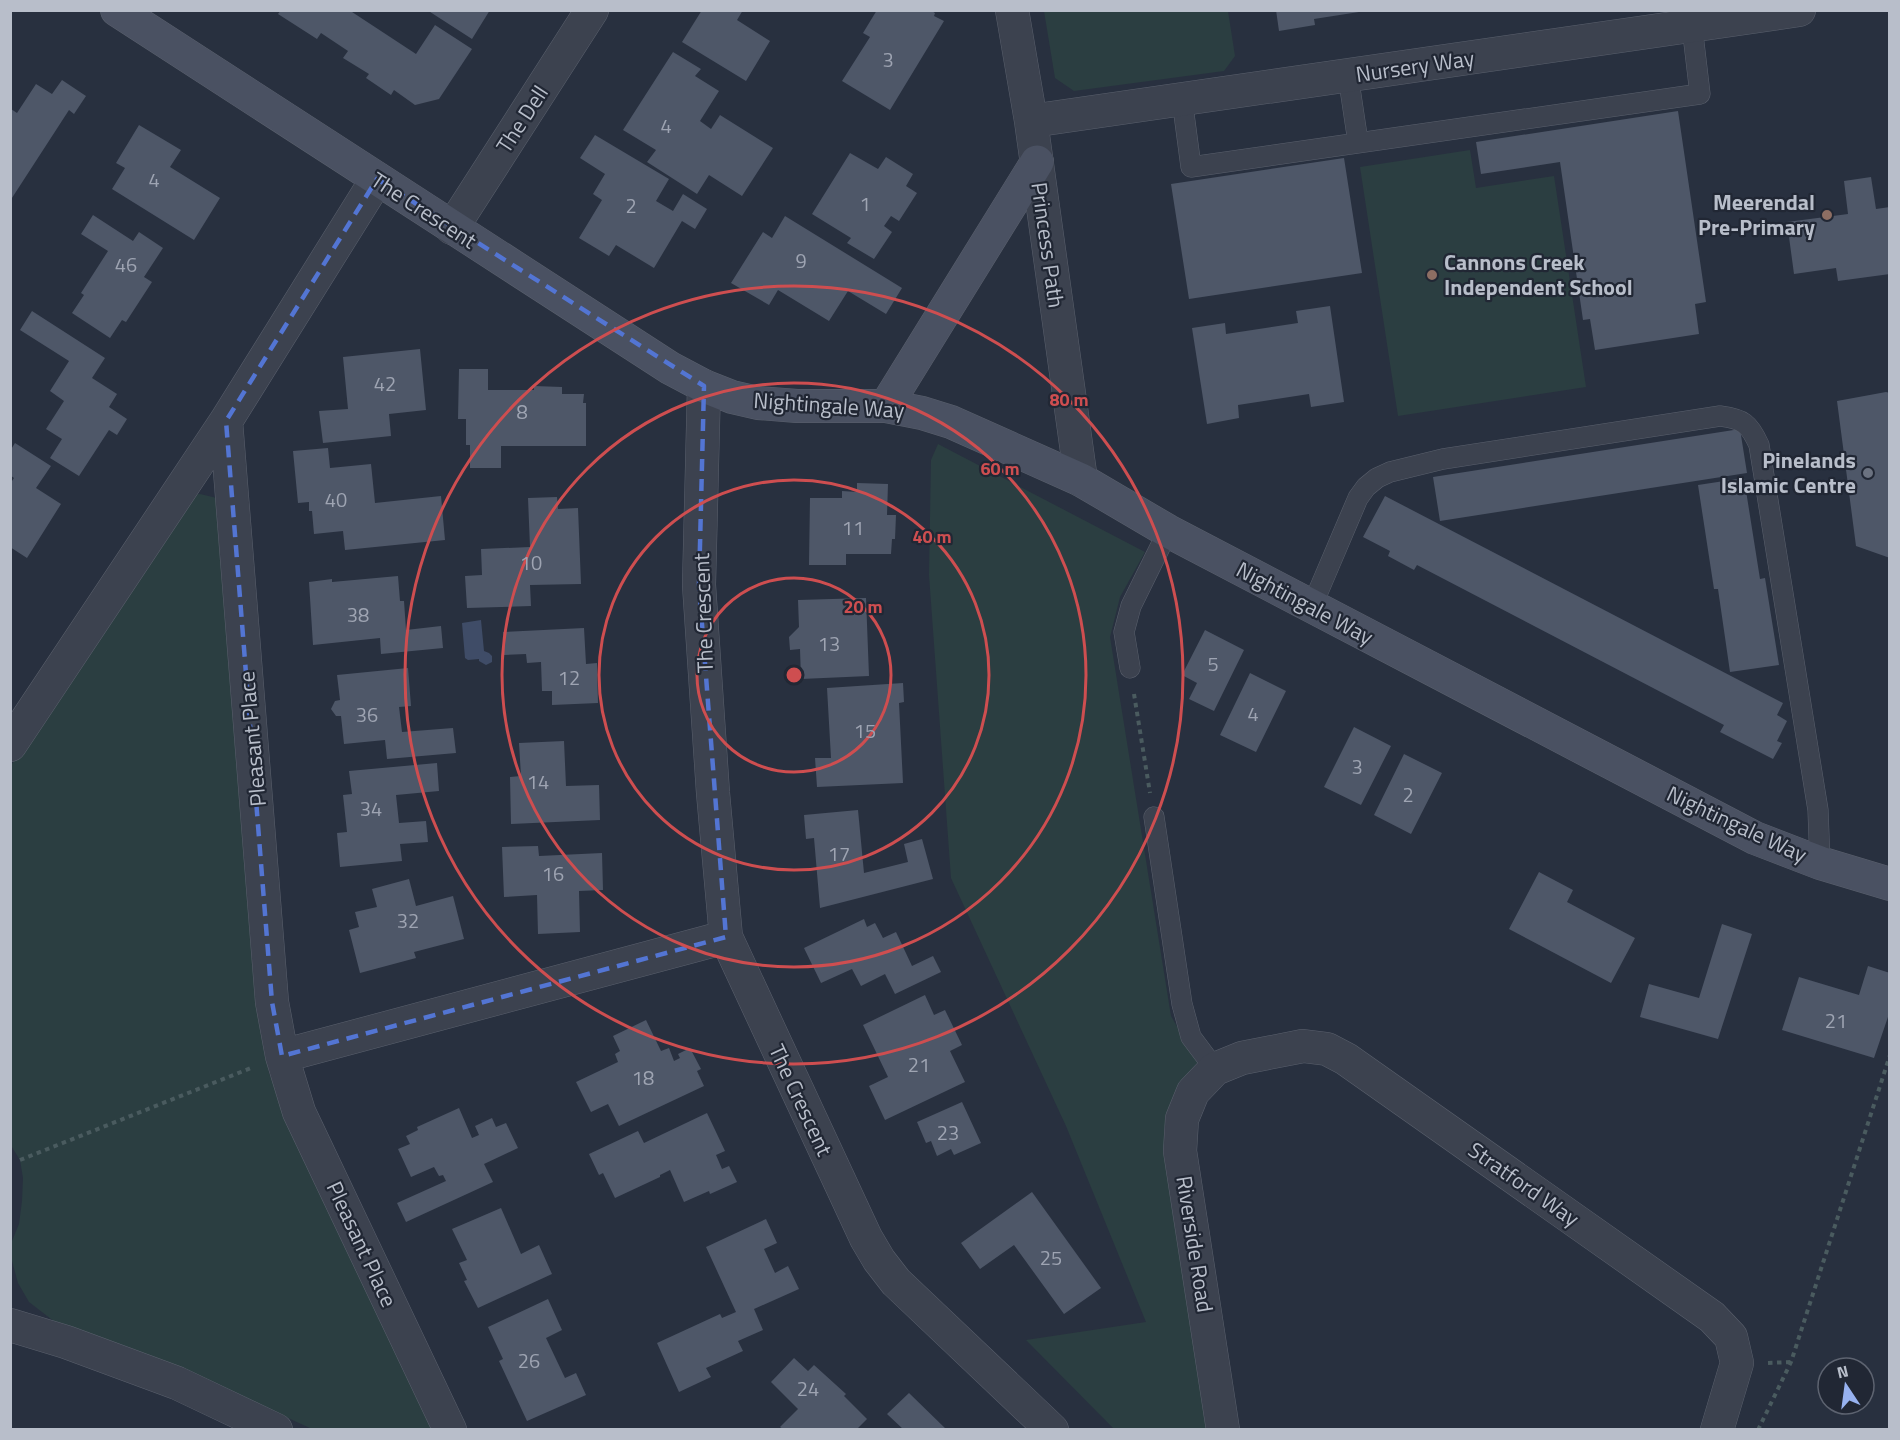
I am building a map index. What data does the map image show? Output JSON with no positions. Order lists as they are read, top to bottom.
{
  "streets": {
    "street": [
      "Nursery Way",
      "The Dell",
      "The Crescent",
      "Princess Path",
      "Nightingale Way",
      "Pleasant Place",
      "Stratford Way",
      "Riverside Road"
    ]
  },
  "crossings": [
    ["Nursery Way", "Princess Path"],
    ["The Dell", "The Crescent"],
    ["The Crescent", "Nightingale Way"],
    ["Princess Path", "Nightingale Way"],
    ["Stratford Way", "Riverside Road"]
  ],
  "places": ["Meerendal Pre-Primary", "Cannons Creek Independent School", "Pinelands Islamic Centre"],
  "house_numbers": [
    "3",
    "4",
    "4",
    "1",
    "2",
    "9",
    "46",
    "42",
    "8",
    "40",
    "11",
    "10",
    "38",
    "13",
    "5",
    "12",
    "4",
    "36",
    "15",
    "3",
    "14",
    "2",
    "34",
    "17",
    "16",
    "32",
    "21",
    "21",
    "18",
    "23",
    "25",
    "26",
    "24"
  ],
  "north": "top",
  "rings": [
    "80 m",
    "60 m",
    "40 m",
    "20 m"
  ]
}
